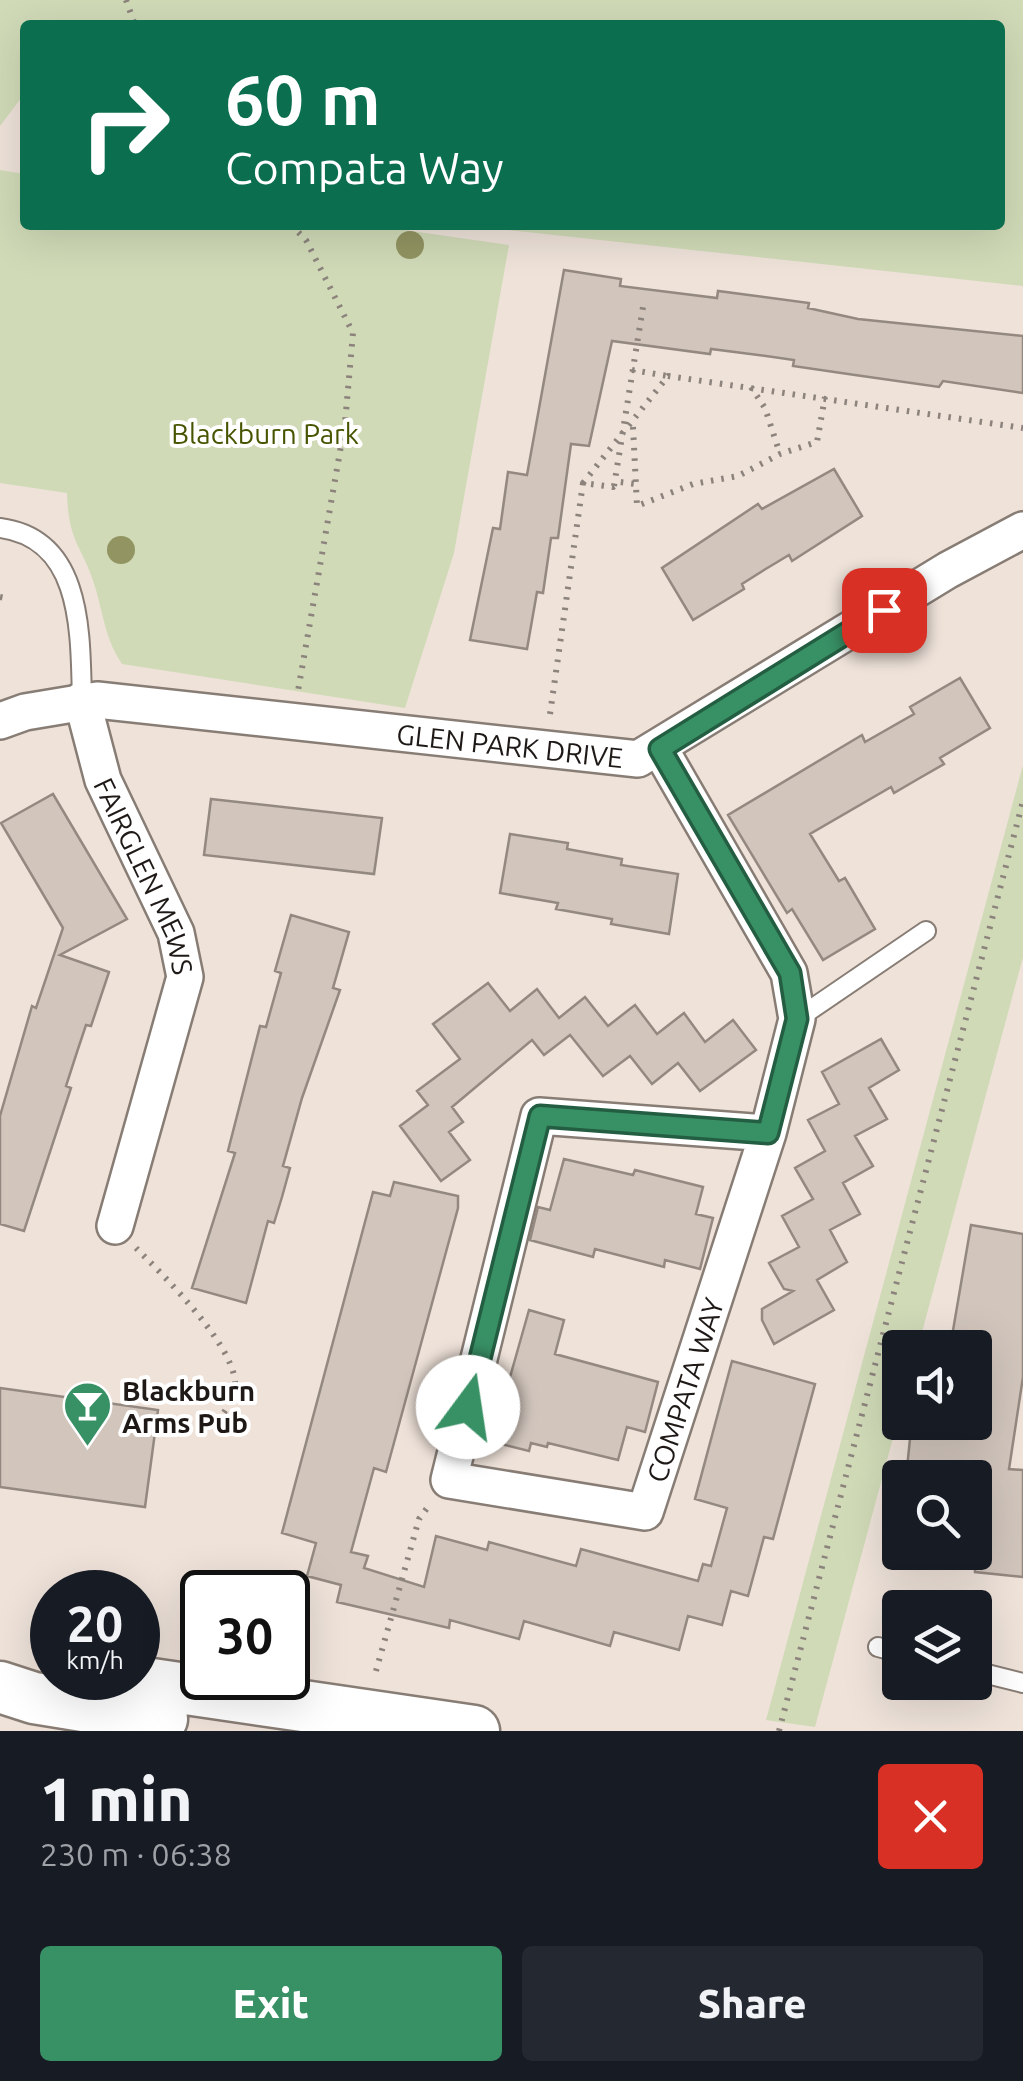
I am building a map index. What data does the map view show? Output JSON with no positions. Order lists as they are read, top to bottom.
{
  "streets": {
    "street": ["GLEN PARK DRIVE", "FAIRGLEN MEWS", "COMPATA WAY"]
  },
  "crossings": [
    ["GLEN PARK DRIVE", "FAIRGLEN MEWS"],
    ["GLEN PARK DRIVE", "COMPATA WAY"]
  ],
  "parks": ["Blackburn Park"],
  "places": {
    "bar": ["Blackburn Arms Pub"]
  },
  "page": {
    "turn": ["60 m", "Compata Way"],
    "speed": "20 km/h",
    "limit": "30",
    "heading": ["1 min", "230 m · 06:38"],
    "buttons": ["Exit", "Share"]
  }
}
